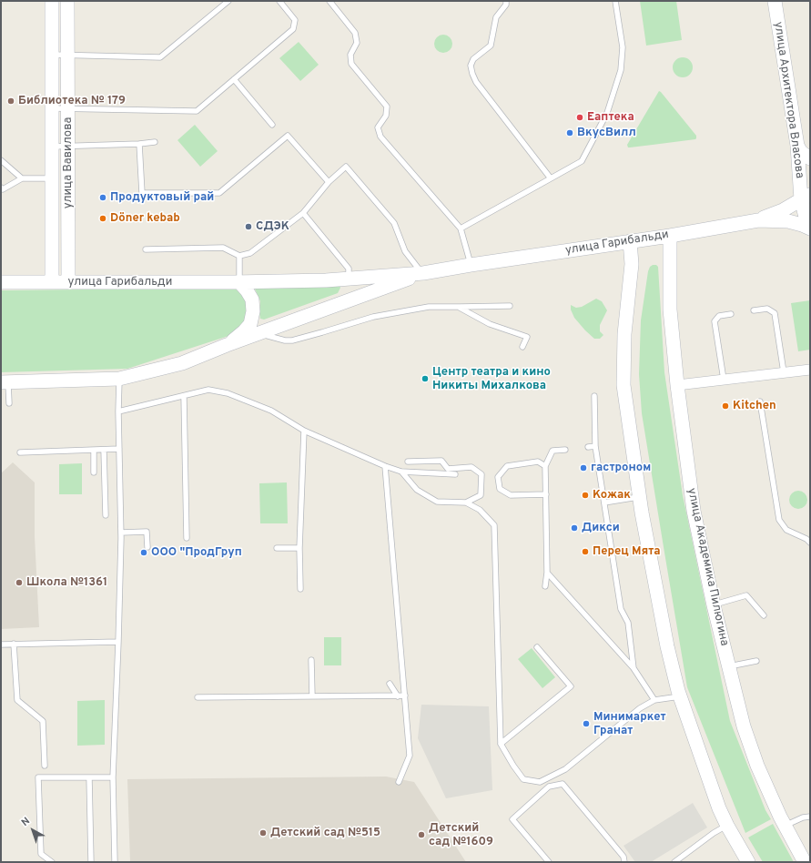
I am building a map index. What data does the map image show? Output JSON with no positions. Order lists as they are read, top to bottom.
{
  "streets": {
    "street": [
      "улица Архитектора Власова",
      "улица Вавилова",
      "улица Гарибальди",
      "улица Академика Пилюгина"
    ]
  },
  "crossings": [
    ["улица Архитектора Власова", "улица Гарибальди"],
    ["улица Вавилова", "улица Гарибальди"],
    ["улица Гарибальди", "улица Академика Пилюгина"]
  ],
  "places": [
    "Библиотека № 179",
    "Еаптека",
    "ВкусВилл",
    "Продуктовый рай",
    "Döner kebab",
    "СДЭК",
    "Центр театра и кино Никиты Михалкова",
    "Kitchen",
    "гастроном",
    "Кожак",
    "Дикси",
    "Перец Мята",
    "ООО \"ПродГруп",
    "Школа №1361",
    "Минимаркет Гранат",
    "Детский сад №515",
    "Детский сад №1609"
  ],
  "north": "top left"
}
